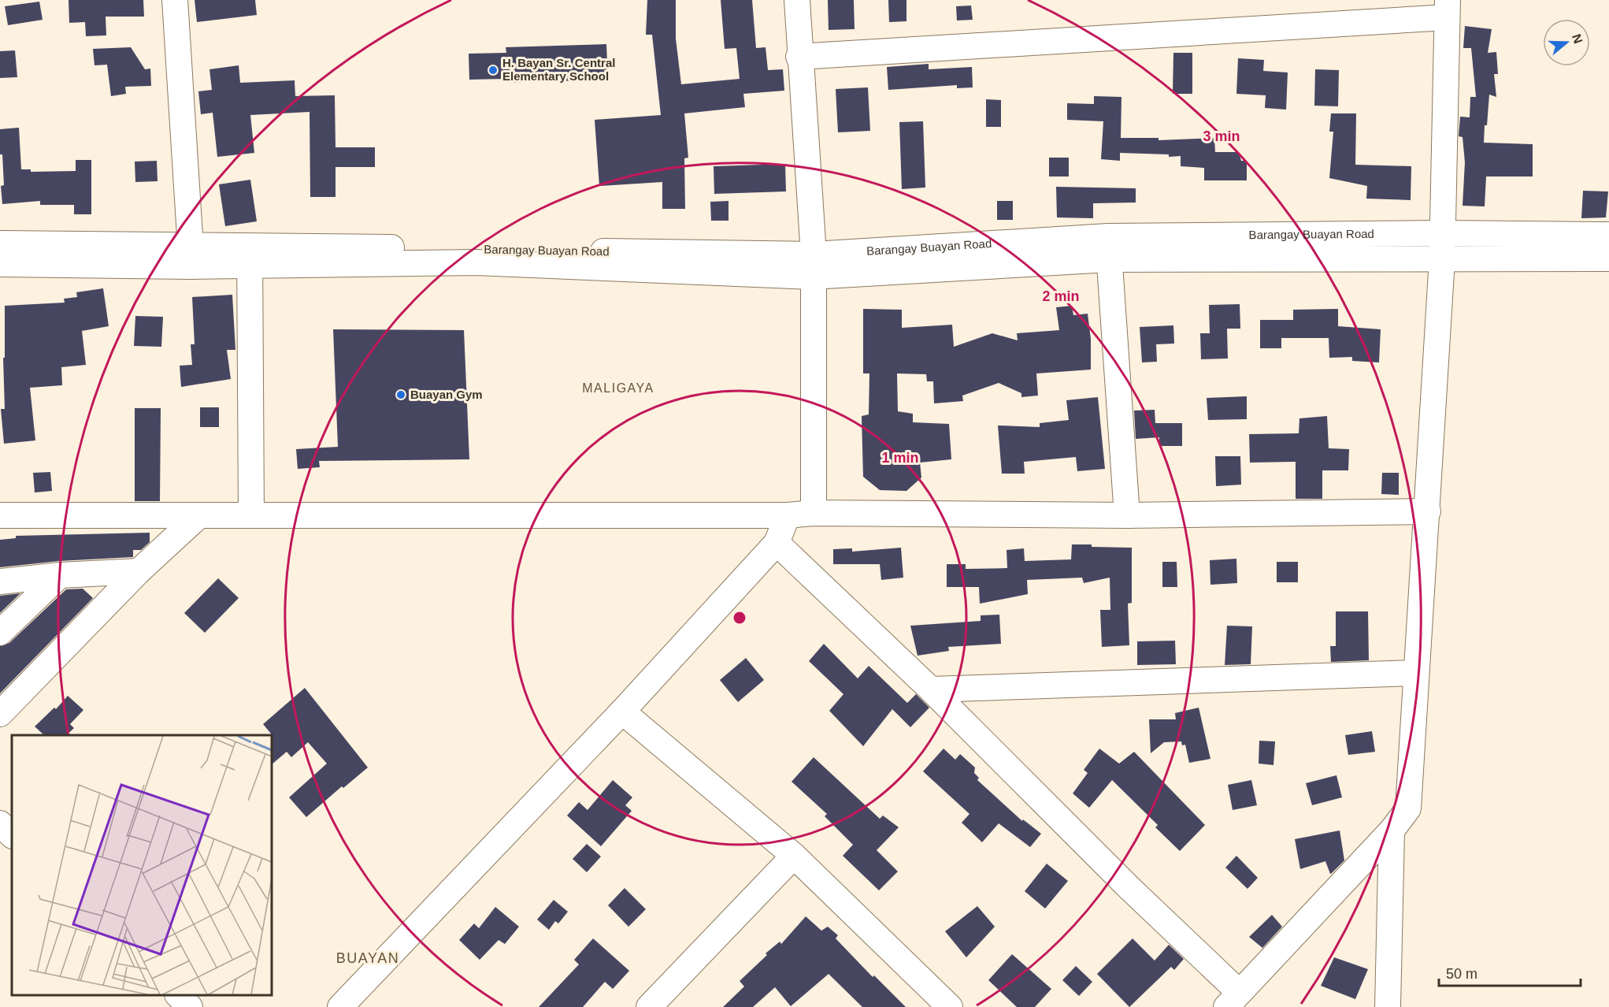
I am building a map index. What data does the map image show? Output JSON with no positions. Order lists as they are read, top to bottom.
{
  "streets": {
    "street": ["Barangay Buayan Road"]
  },
  "districts": ["MALIGAYA", "BUAYAN"],
  "places": ["H. Bayan Sr. Central Elementary School", "Buayan Gym"],
  "scale_bar": "50 m",
  "north": "right",
  "rings": ["3 min", "2 min", "1 min"]
}
